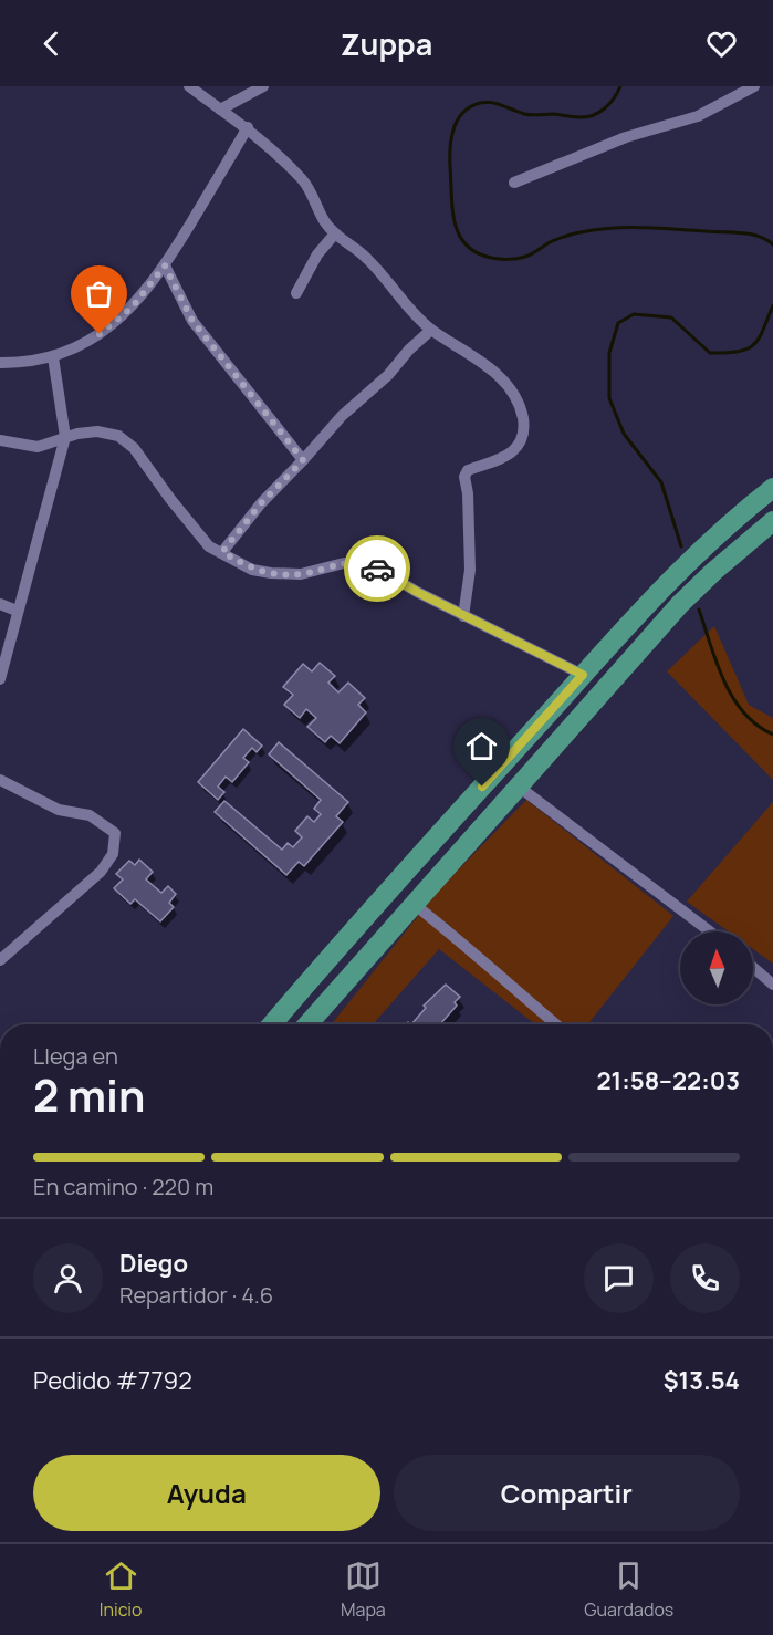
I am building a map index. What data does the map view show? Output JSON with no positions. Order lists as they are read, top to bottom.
{
  "north": "top",
  "page": {
    "header": "Zuppa",
    "heading": ["2 min", "Llega en", "21:58–22:03"],
    "panel": [
      "Diego",
      "Repartidor · 4.6",
      "Pedido #7792",
      "$13.54"
    ],
    "bar": "En camino · 220 m",
    "buttons": ["Ayuda", "Compartir"],
    "tabs": ["Inicio", "Mapa", "Guardados"]
  }
}
